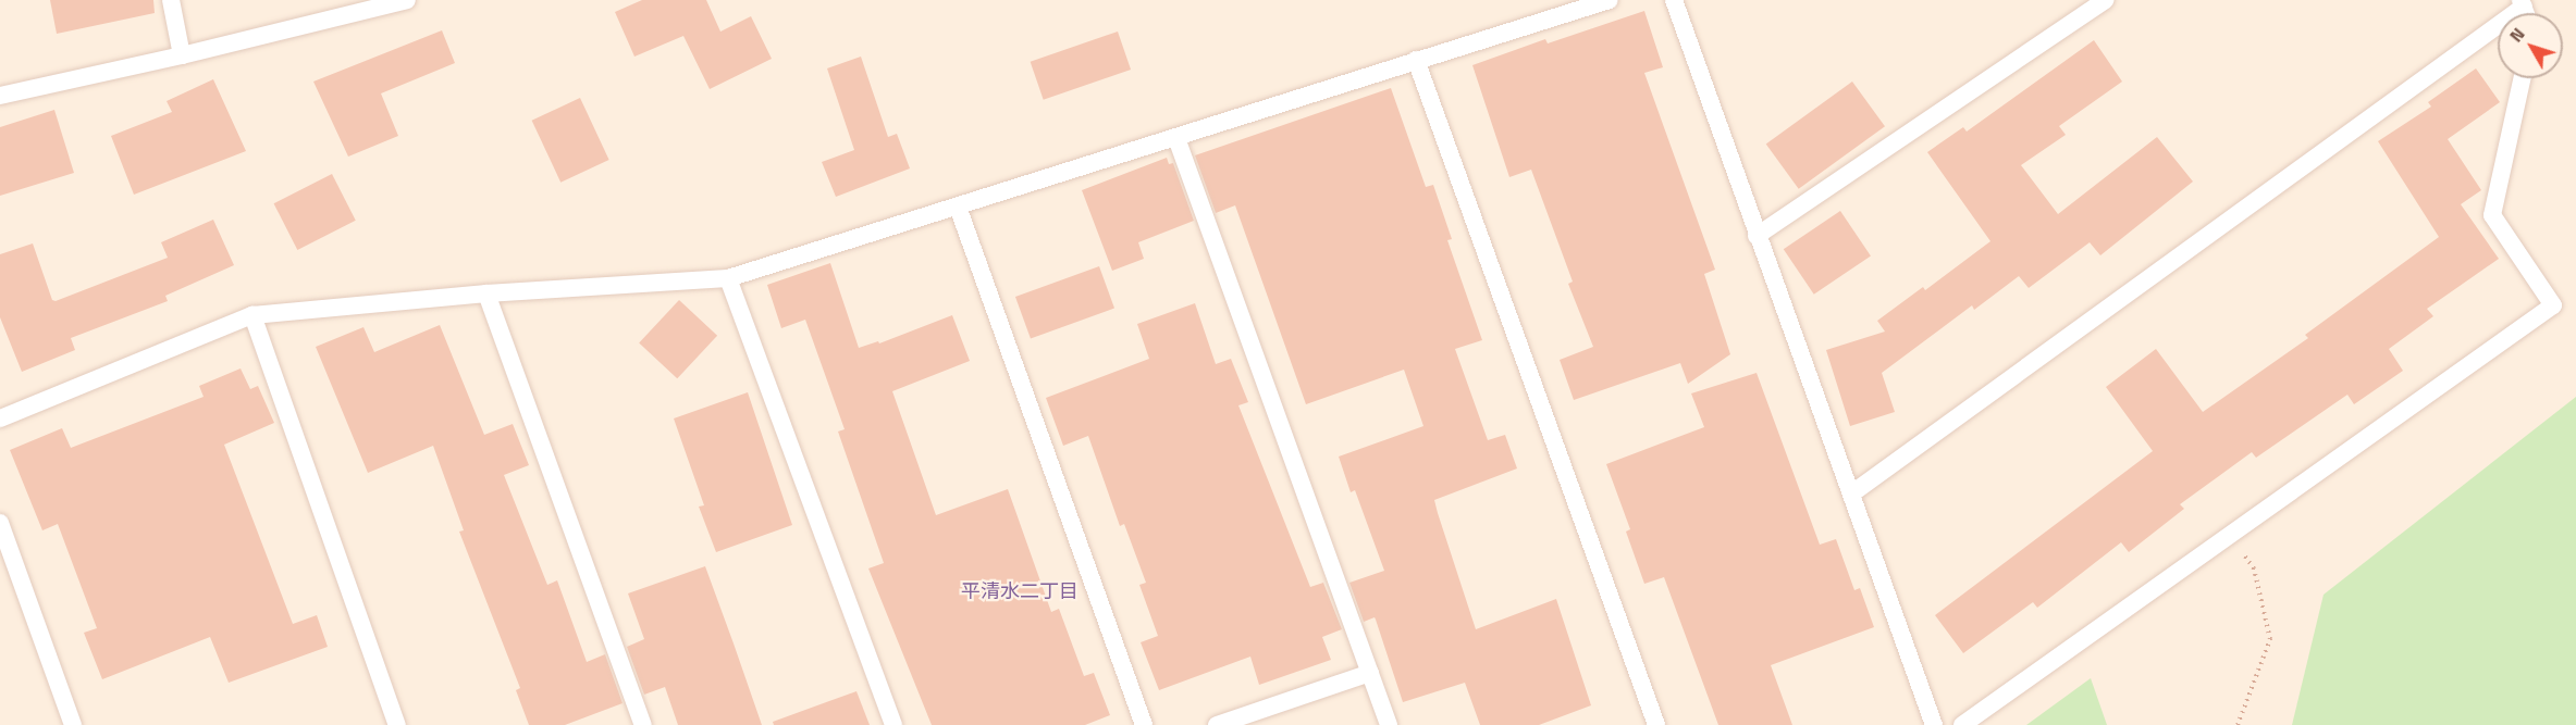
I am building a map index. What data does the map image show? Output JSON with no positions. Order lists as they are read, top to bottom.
{
  "districts": ["平清水二丁目"],
  "north": "top left"
}
